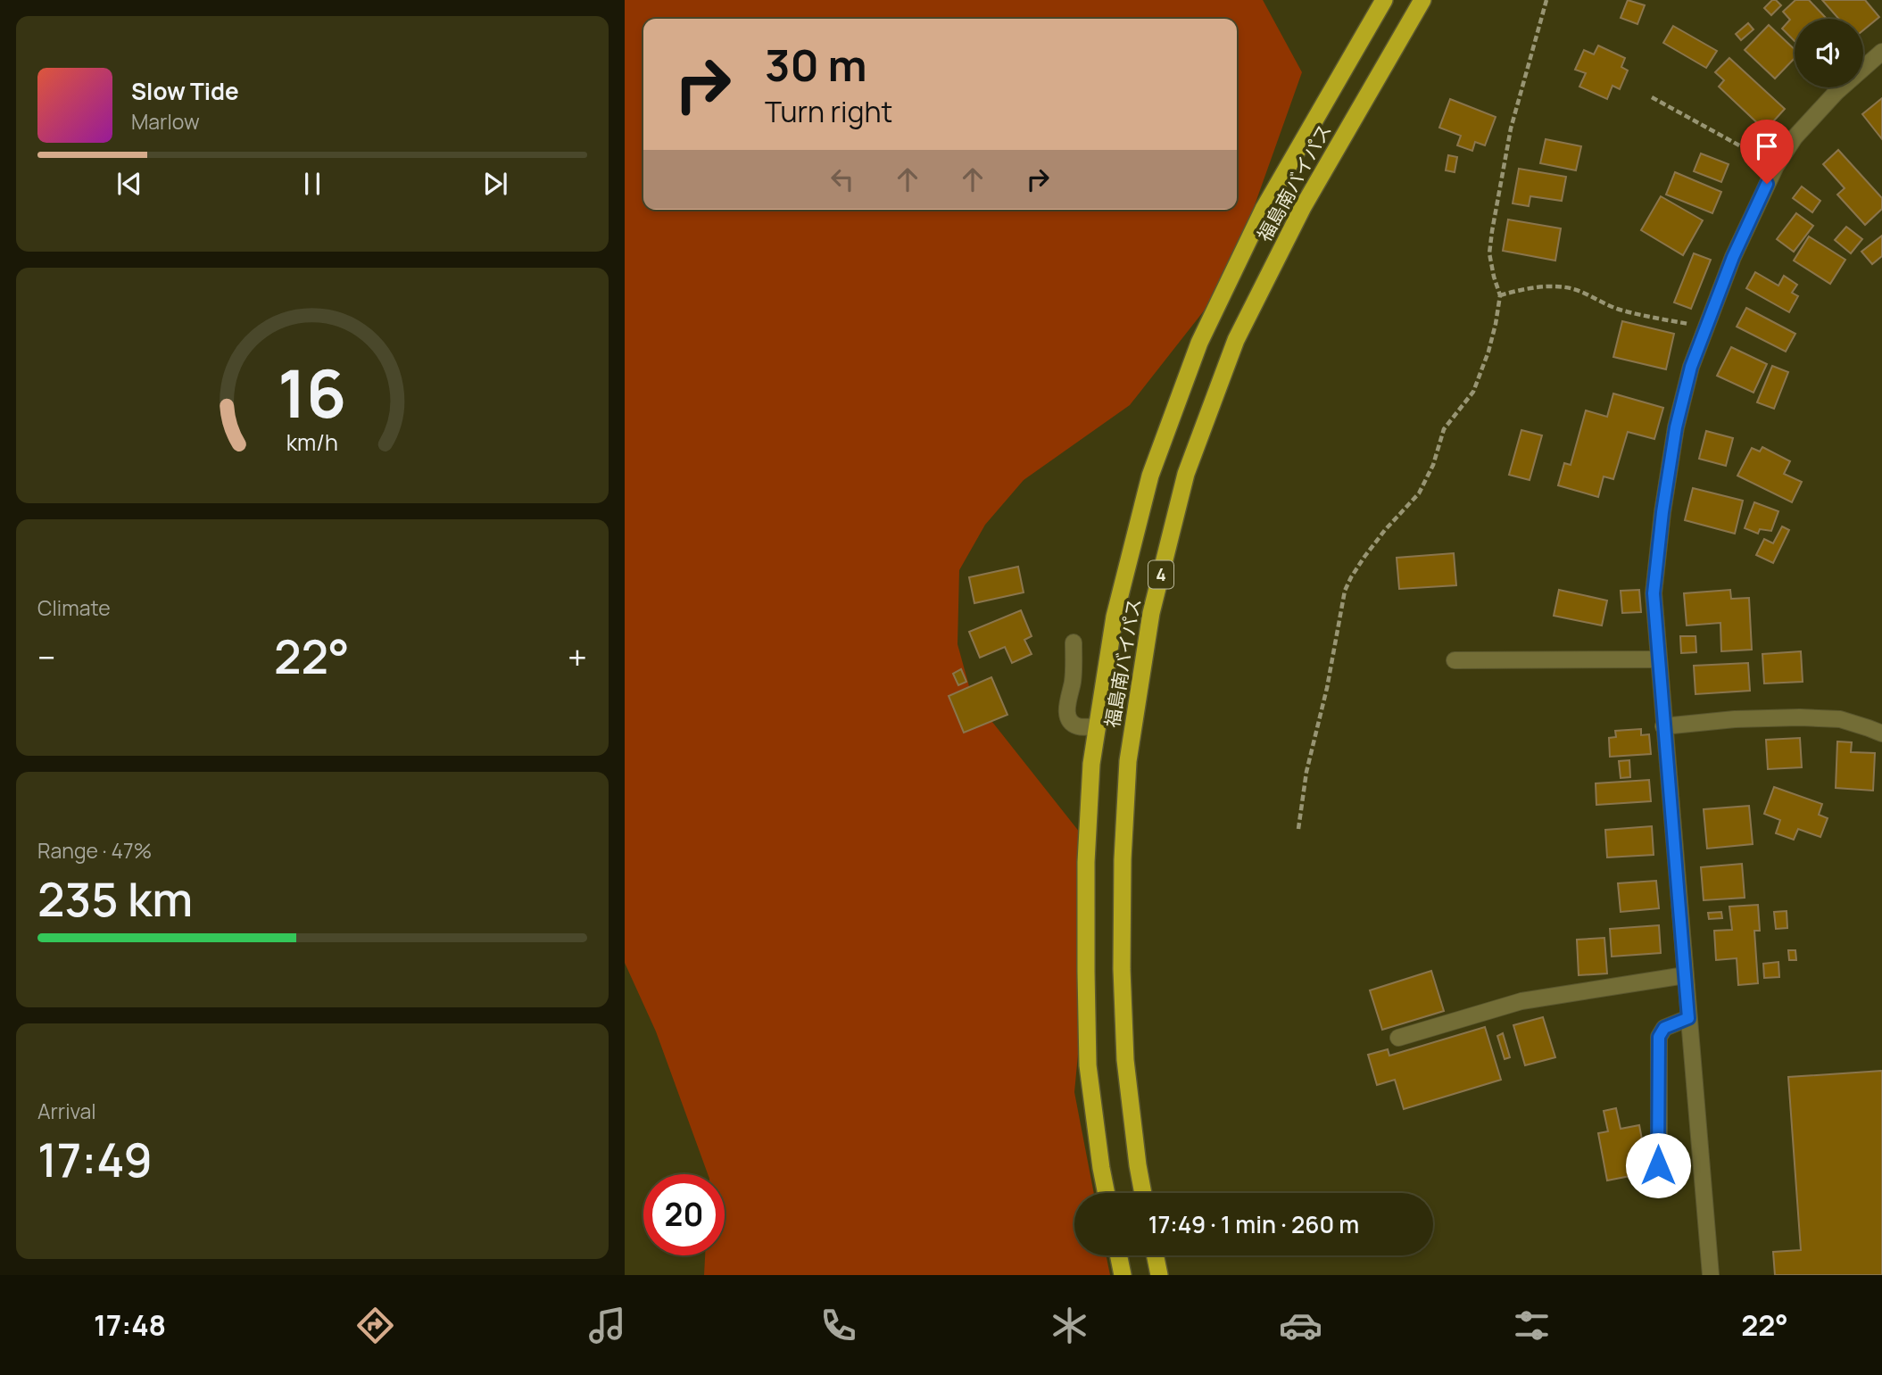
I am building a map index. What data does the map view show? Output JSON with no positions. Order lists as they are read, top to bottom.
{
  "streets": {
    "highway": ["福島南バイパス", "4"]
  },
  "page": {
    "turn": ["30 m", "Turn right"],
    "song": ["Slow Tide", "Marlow"],
    "tile": [
      "Climate",
      ["Range · 47%", "235 km"],
      ["Arrival", "17:49"]
    ],
    "heat": ["−", "22°", "+"],
    "limit": "20",
    "trip": "17:49 · 1 min · 260 m",
    "tabs": ["17:48", "22°"],
    "gauge": ["16", "km/h"]
  }
}
